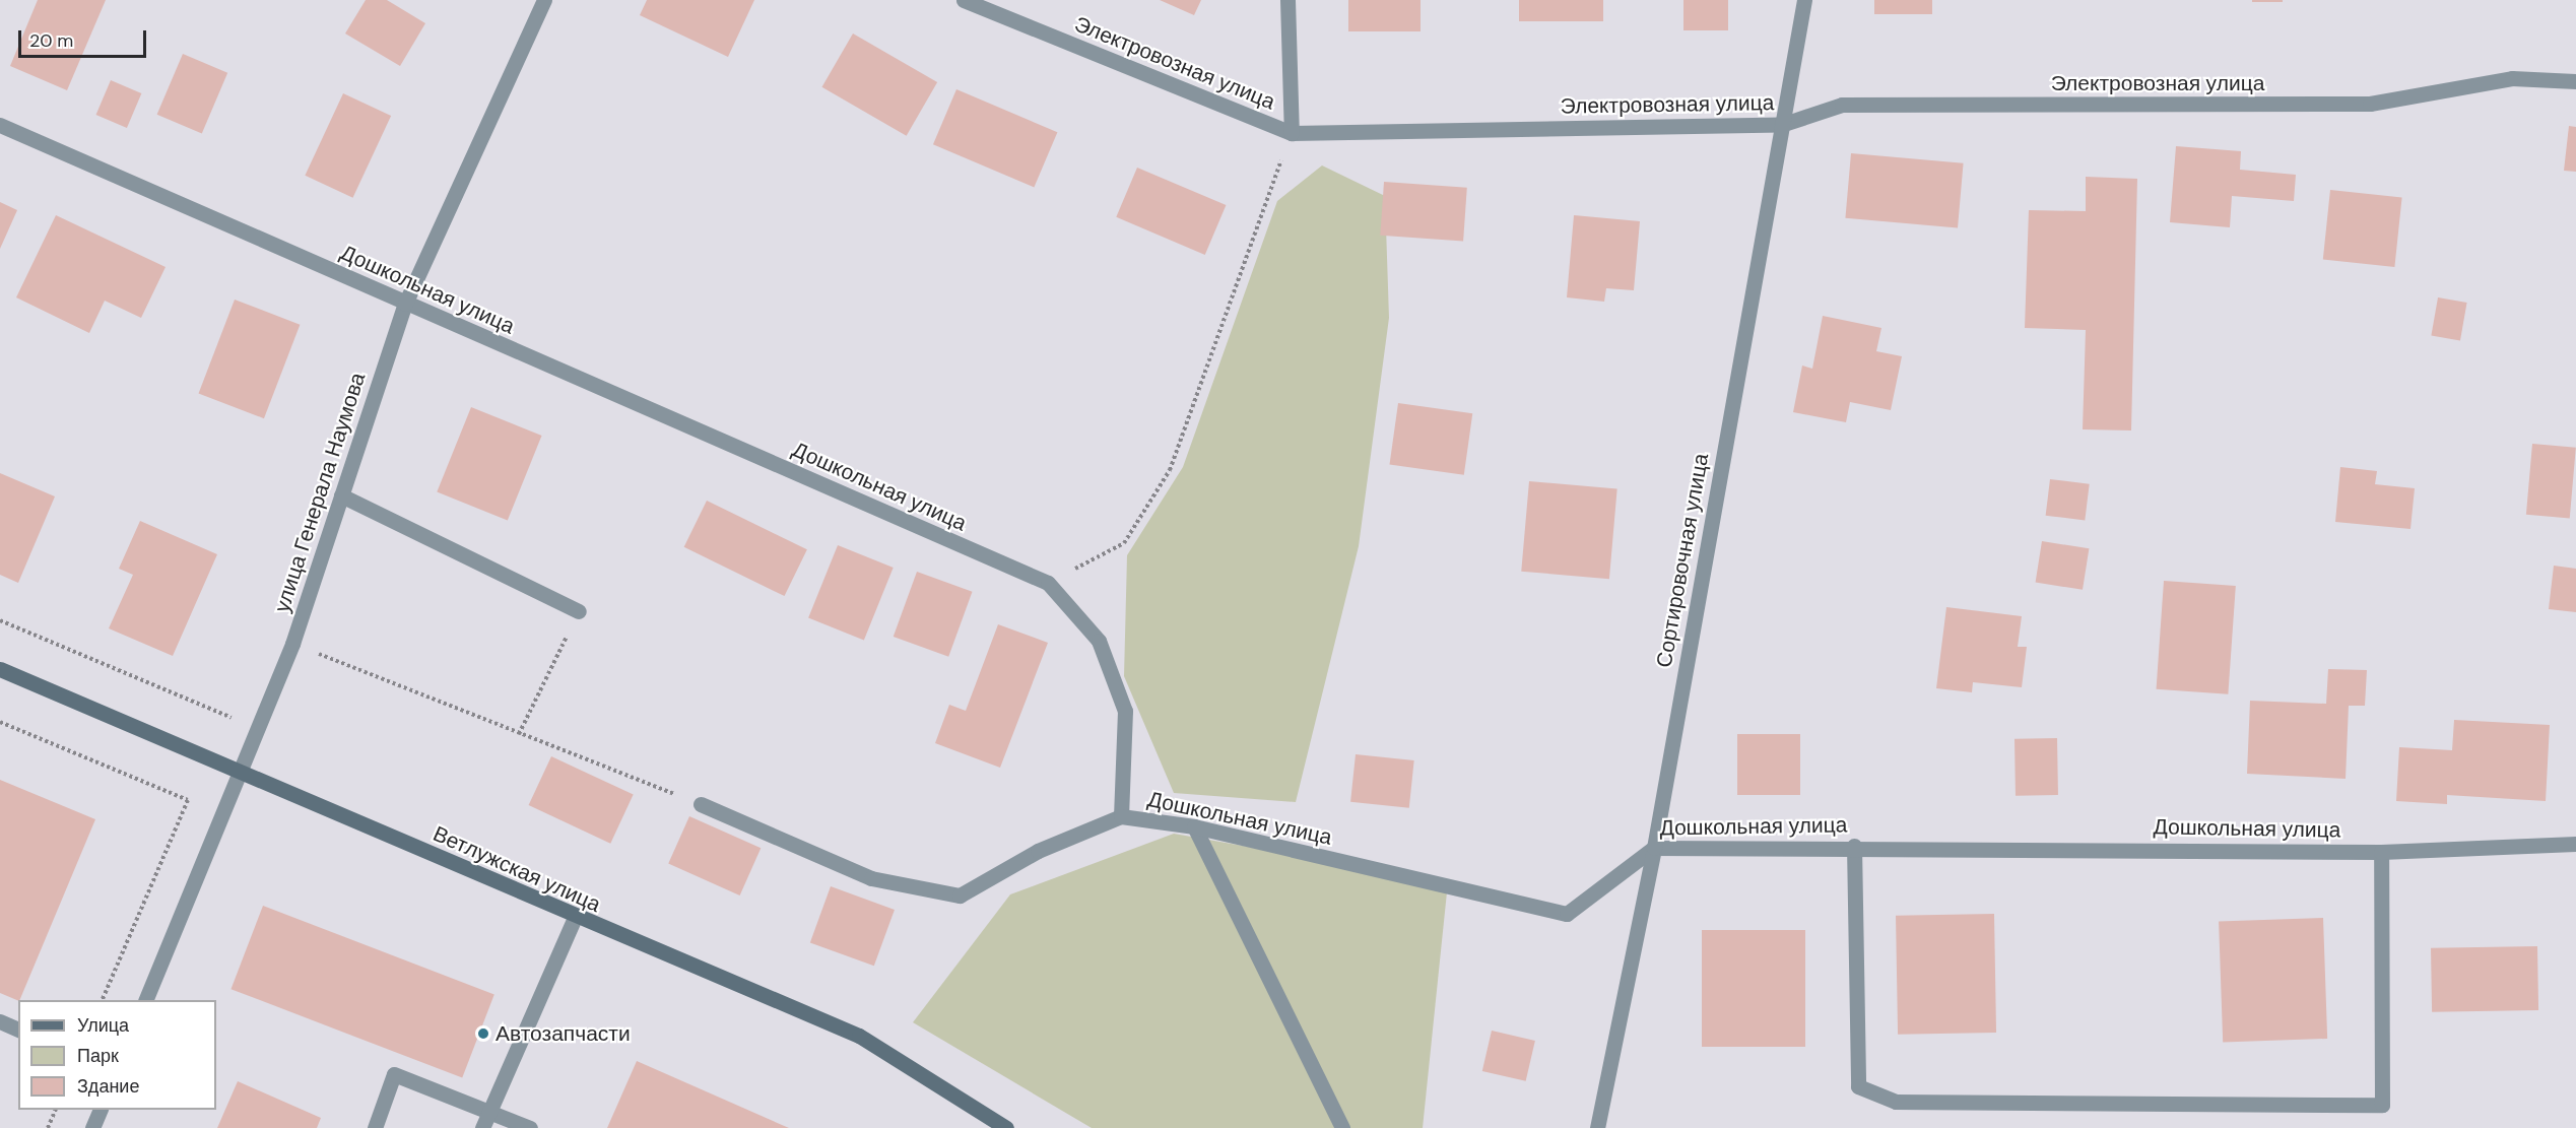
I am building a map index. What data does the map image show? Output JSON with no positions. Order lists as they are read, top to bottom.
{
  "streets": {
    "main road": ["Ветлужская улица"],
    "street": [
      "Электровозная улица",
      "Дошкольная улица",
      "улица Генерала Наумова",
      "Сортировочная улица"
    ]
  },
  "crossings": [
    ["Электровозная улица", "Сортировочная улица"],
    ["Дошкольная улица", "улица Генерала Наумова"],
    ["Дошкольная улица", "Сортировочная улица"],
    ["улица Генерала Наумова", "Ветлужская улица"]
  ],
  "places": ["Автозапчасти"],
  "legend": ["Улица", "Парк", "Здание"],
  "scale_bar": "20 m"
}
